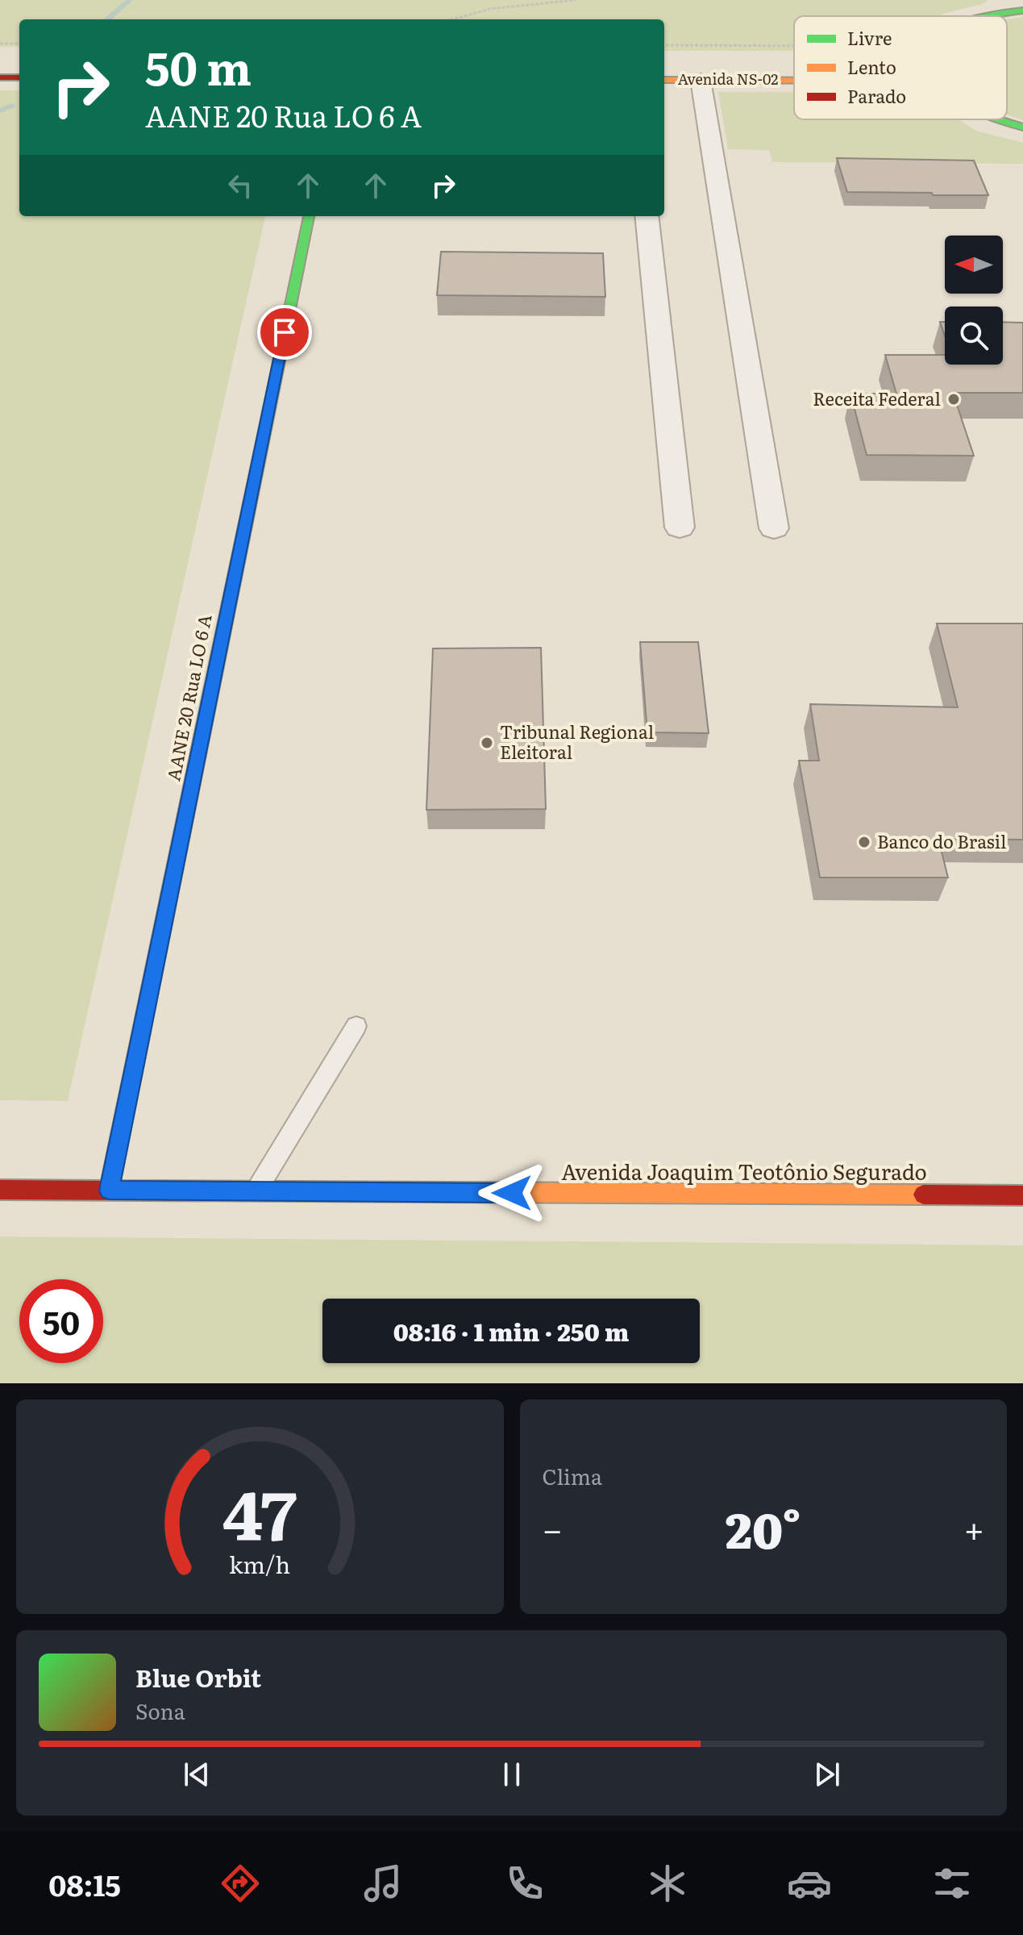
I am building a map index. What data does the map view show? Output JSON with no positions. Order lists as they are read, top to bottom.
{
  "streets": {
    "street": ["Avenida NS-02", "AANE 20 Rua LO 6 A", "Avenida Joaquim Teotônio Segurado"]
  },
  "crossings": [
    ["AANE 20 Rua LO 6 A", "Avenida Joaquim Teotônio Segurado"]
  ],
  "places": ["Receita Federal", "Tribunal Regional Eleitoral", "Banco do Brasil"],
  "legend": ["Livre", "Lento", "Parado"],
  "north": "left",
  "page": {
    "turn": ["50 m", "AANE 20 Rua LO 6 A"],
    "limit": "50",
    "trip": "08:16 · 1 min · 250 m",
    "tile": "Clima",
    "heat": ["−", "20°", "+"],
    "song": ["Blue Orbit", "Sona"],
    "tabs": "08:15",
    "gauge": ["47", "km/h"]
  }
}
